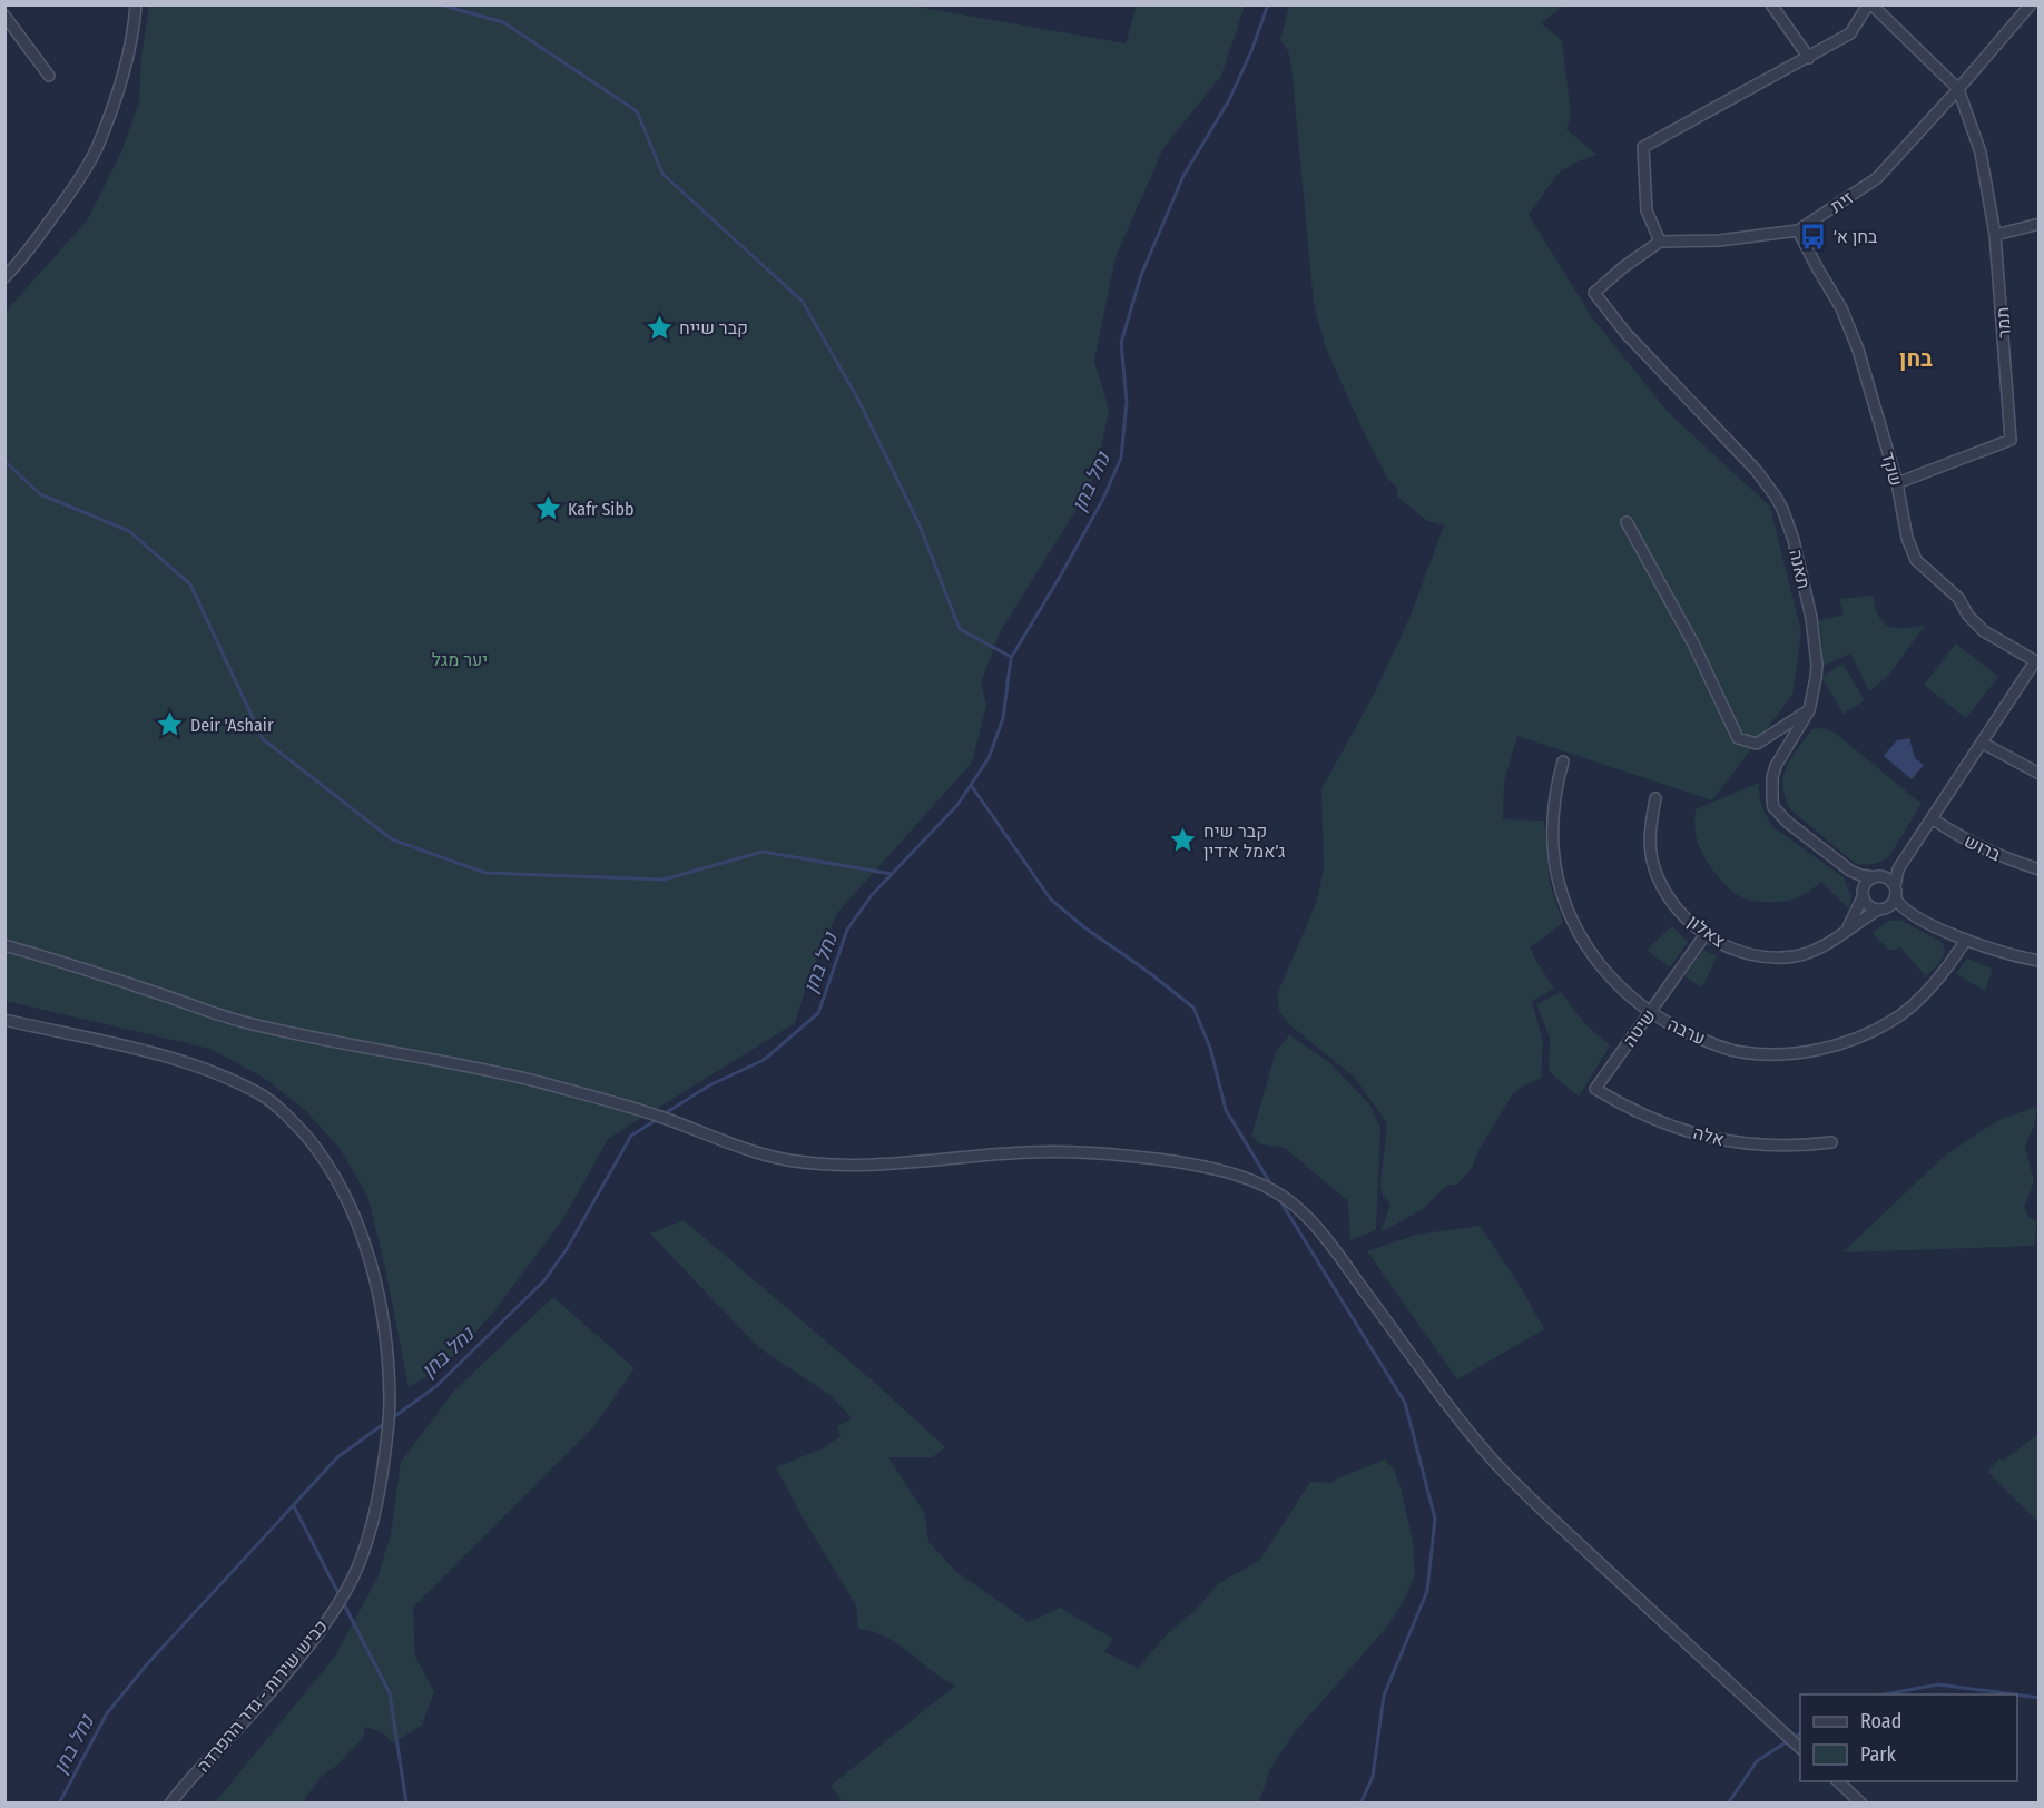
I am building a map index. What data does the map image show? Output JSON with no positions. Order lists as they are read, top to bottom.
{
  "streets": {
    "street": [
      "זית",
      "תמר",
      "שקד",
      "תאנה",
      "ברוש",
      "צאלון",
      "שיטה",
      "ערבה",
      "אלה",
      "כביש שירות - גדר ההפרדה"
    ]
  },
  "crossings": [
    ["זית", "תמר"],
    ["זית", "שקד"],
    ["זית", "תאנה"],
    ["תמר", "שקד"],
    ["תאנה", "צאלון"],
    ["צאלון", "שיטה"],
    ["שיטה", "ערבה"],
    ["שיטה", "אלה"]
  ],
  "districts": ["בחן"],
  "water": ["נחל בחן"],
  "parks": ["יער מגל"],
  "places": {
    "bus stop": ["בחן א׳"],
    "place": [
      "קבר שייח",
      "Kafr Sibb",
      "Deir 'Ashair",
      "קבר שיח ג׳אמל א־דין"
    ]
  },
  "legend": ["Road", "Park"]
}
